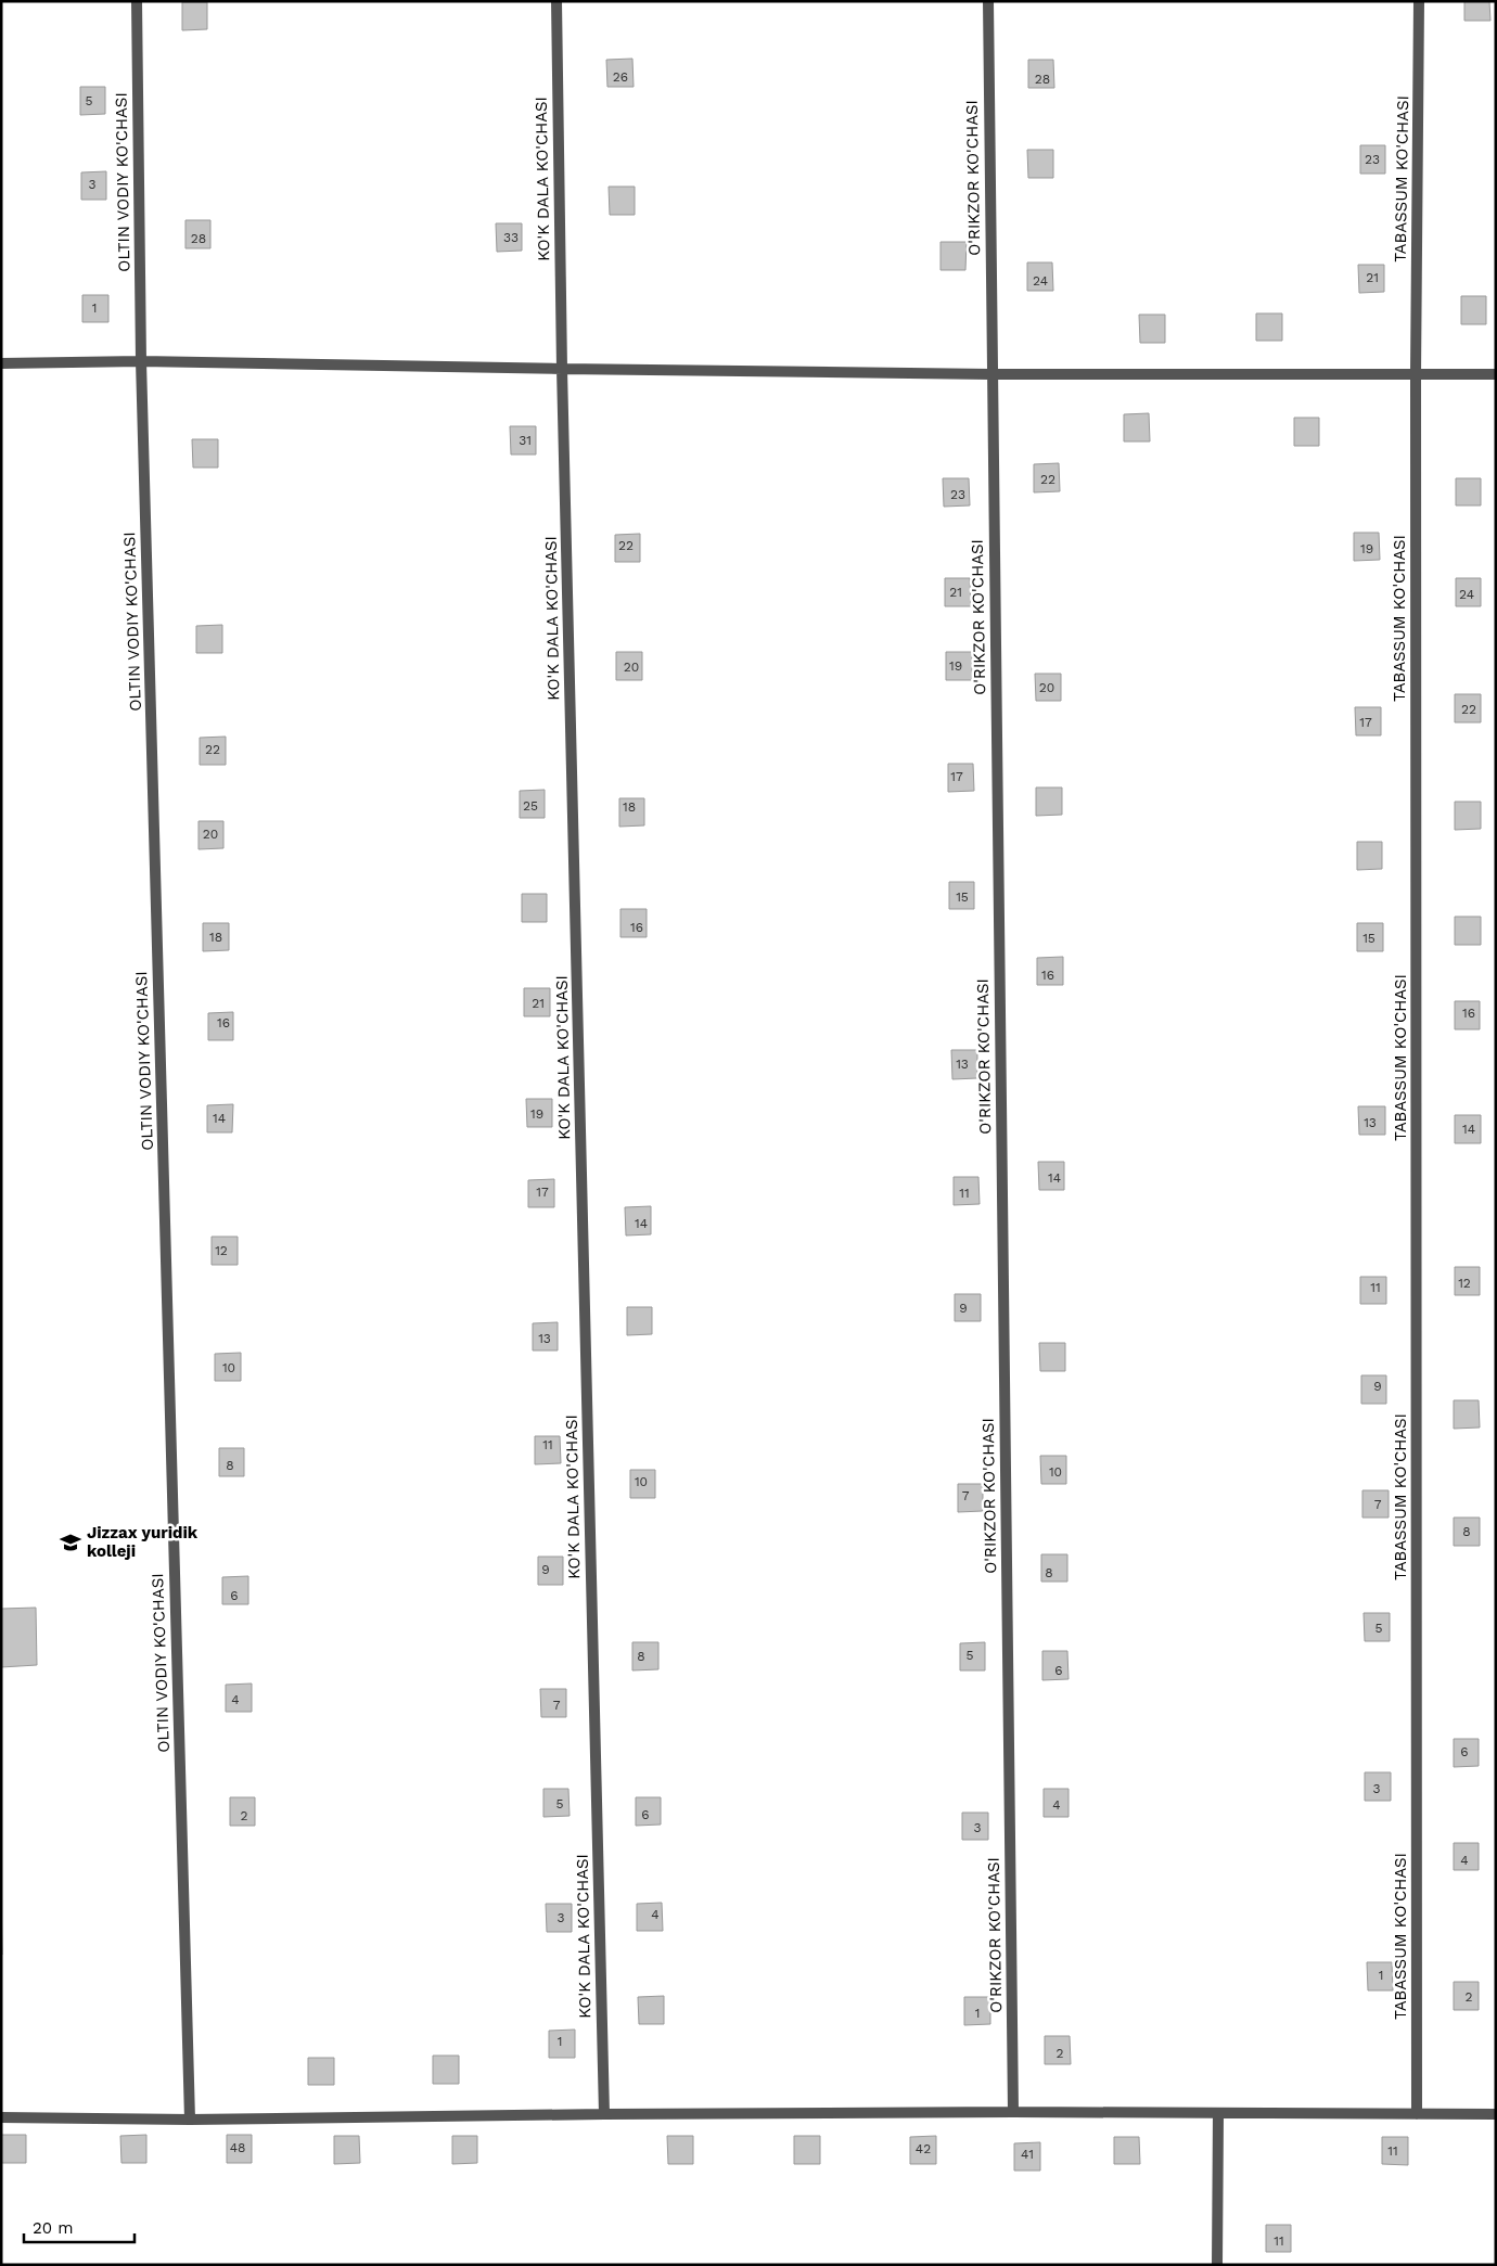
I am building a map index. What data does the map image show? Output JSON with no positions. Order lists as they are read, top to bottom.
{
  "streets": {
    "street": [
      "O'RIKZOR KO'CHASI",
      "KO'K DALA KO'CHASI",
      "TABASSUM KO'CHASI",
      "OLTIN VODIY KO'CHASI"
    ]
  },
  "places": {
    "school or university": ["Jizzax yuridik kolleji"]
  },
  "house_numbers": [
    "26",
    "28",
    "5",
    "23",
    "3",
    "33",
    "28",
    "21",
    "24",
    "1",
    "31",
    "22",
    "23",
    "22",
    "19",
    "21",
    "24",
    "19",
    "20",
    "20",
    "22",
    "17",
    "22",
    "17",
    "25",
    "18",
    "20",
    "15",
    "16",
    "18",
    "15",
    "16",
    "21",
    "16",
    "16",
    "13",
    "19",
    "14",
    "13",
    "14",
    "14",
    "17",
    "11",
    "14",
    "12",
    "12",
    "11",
    "9",
    "13",
    "10",
    "9",
    "11",
    "8",
    "10",
    "10",
    "7",
    "7",
    "8",
    "9",
    "8",
    "6",
    "5",
    "5",
    "8",
    "6",
    "4",
    "7",
    "6",
    "3",
    "5",
    "4",
    "6",
    "2",
    "3",
    "4",
    "4",
    "3",
    "1",
    "2",
    "1",
    "1",
    "2",
    "48",
    "42",
    "11",
    "41",
    "11"
  ],
  "scale_bar": "20 m"
}
